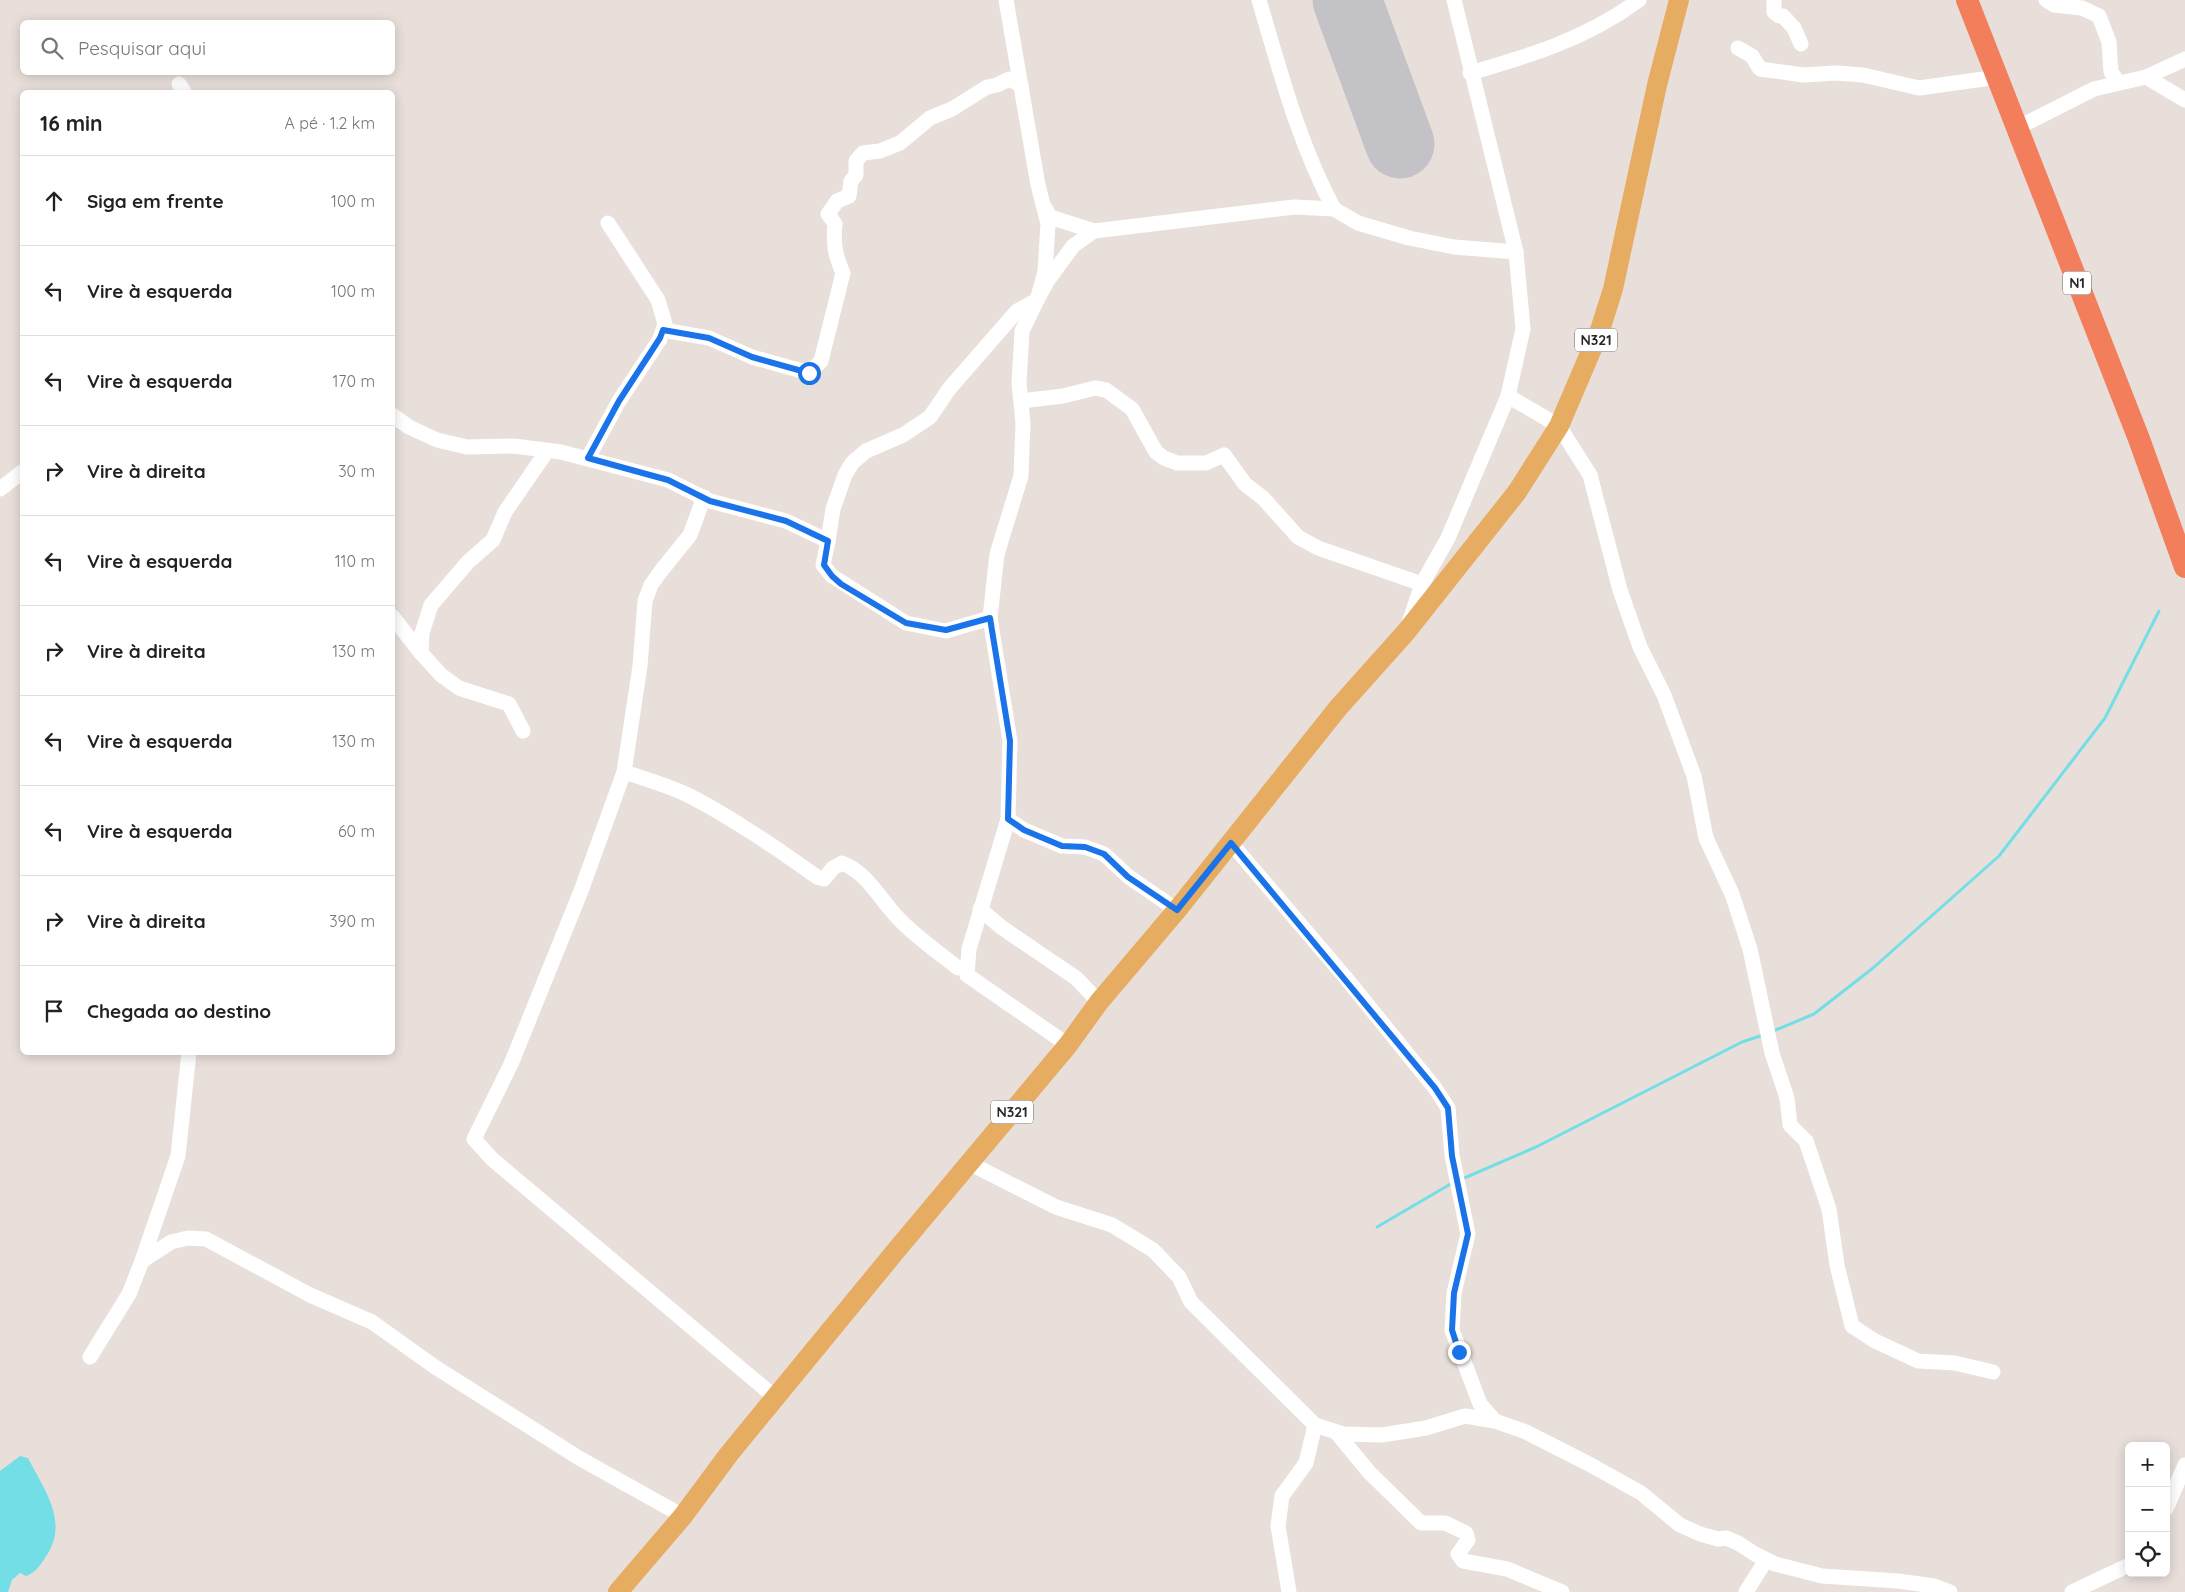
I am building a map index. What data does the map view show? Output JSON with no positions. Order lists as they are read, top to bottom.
{
  "streets": {
    "highway": ["N1"],
    "main road": ["N321"]
  },
  "page": {
    "search": "Pesquisar aqui",
    "heading": ["16 min", "A pé · 1.2 km"],
    "list": [
      ["Siga em frente", "100 m"],
      ["Vire à esquerda", "100 m"],
      ["Vire à esquerda", "170 m"],
      ["Vire à direita", "30 m"],
      ["Vire à esquerda", "110 m"],
      ["Vire à direita", "130 m"],
      ["Vire à esquerda", "130 m"],
      ["Vire à esquerda", "60 m"],
      ["Vire à direita", "390 m"],
      "Chegada ao destino"
    ],
    "map_buttons": ["+", "−"]
  }
}
